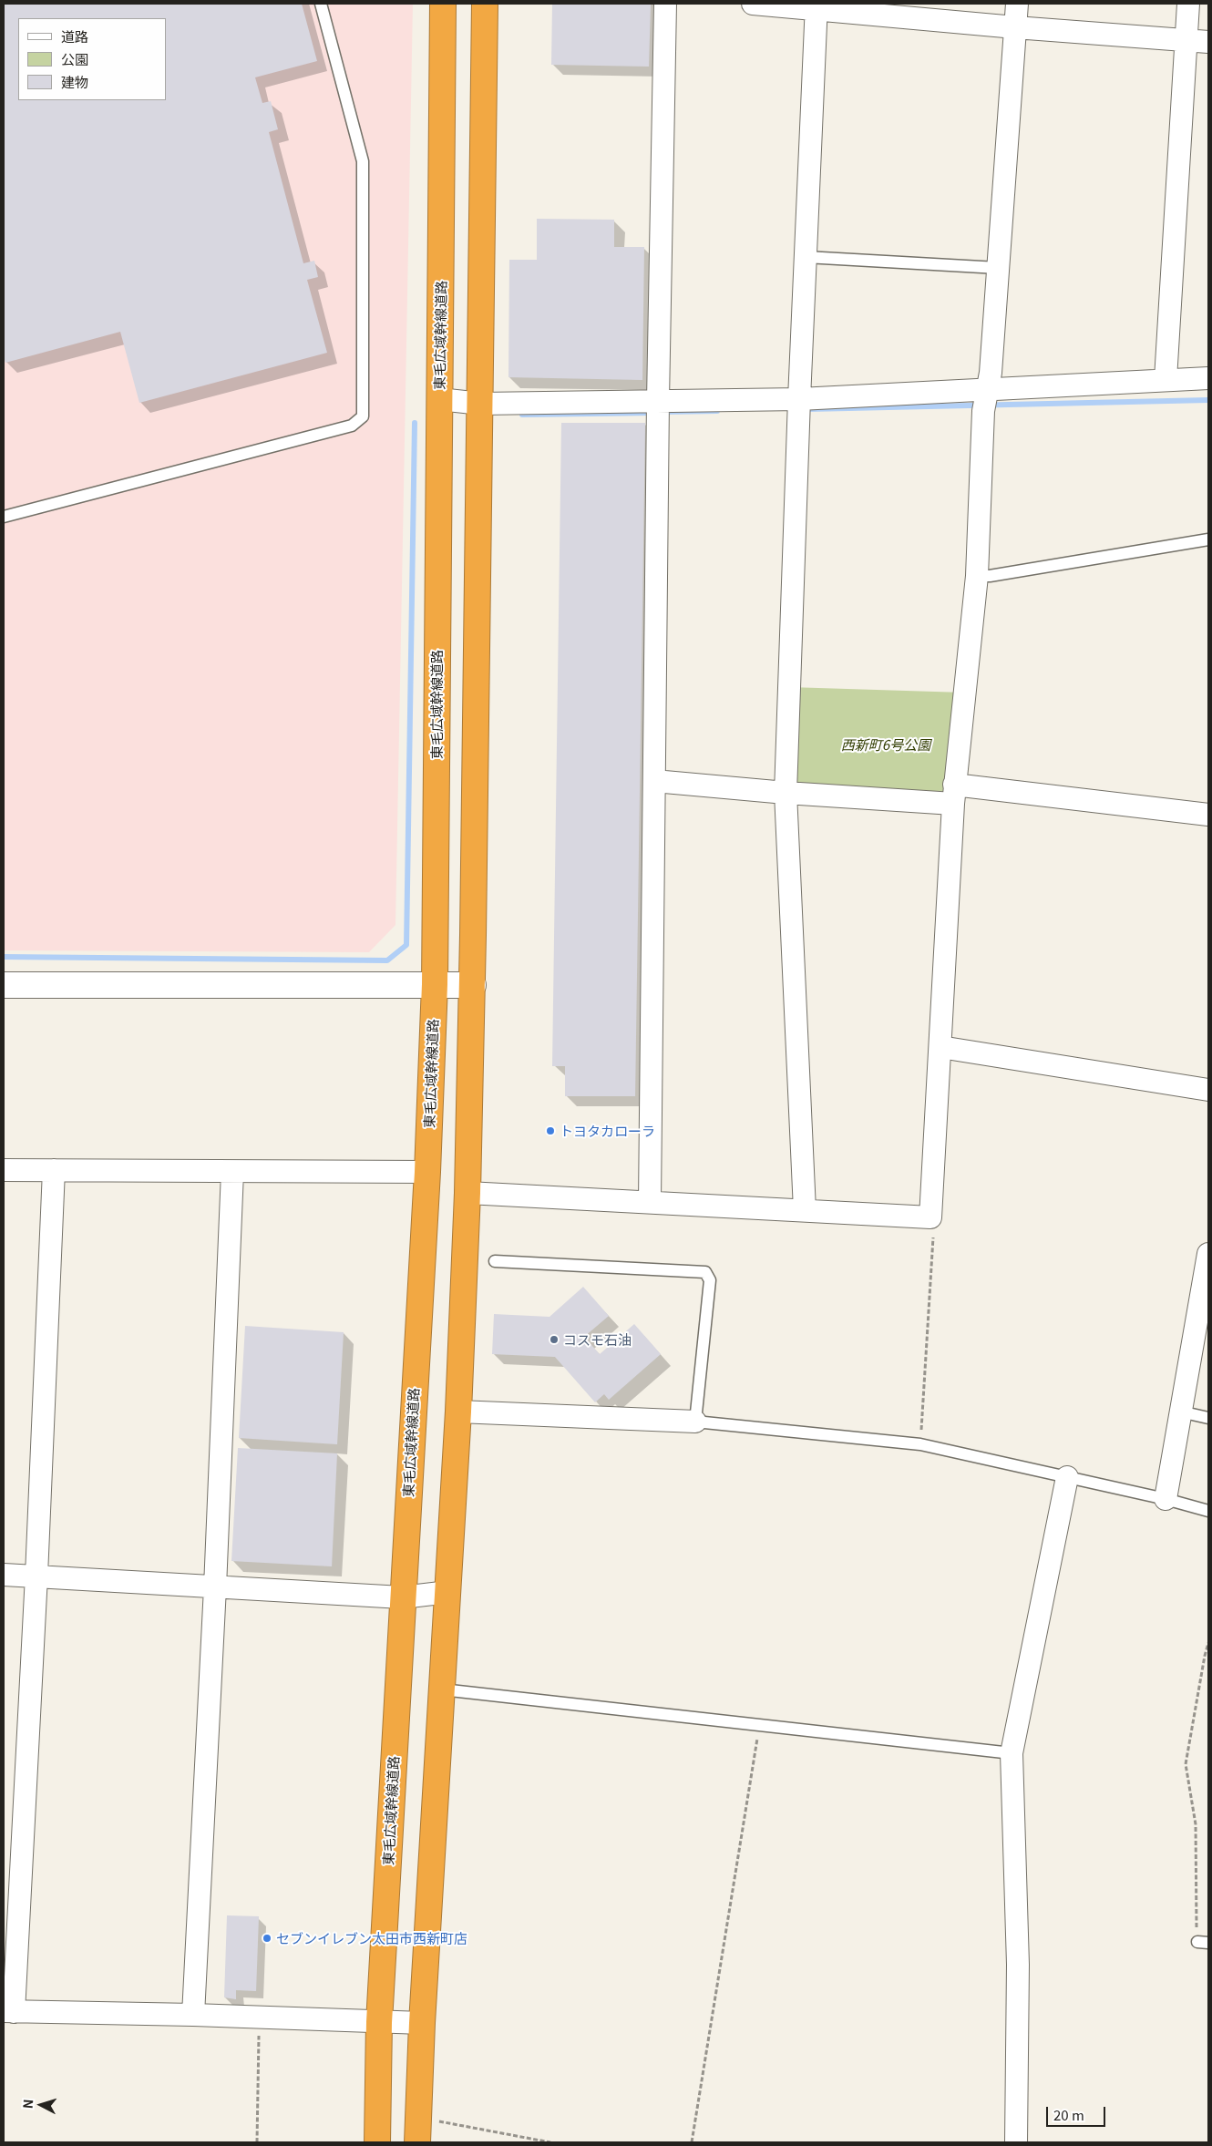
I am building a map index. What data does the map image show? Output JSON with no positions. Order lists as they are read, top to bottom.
{
  "streets": {
    "highway": ["東毛広域幹線道路"]
  },
  "parks": ["西新町6号公園"],
  "places": ["トヨタカローラ", "コスモ石油", "セブンイレブン太田市西新町店"],
  "legend": ["道路", "公園", "建物"],
  "scale_bar": "20 m",
  "north": "left"
}
